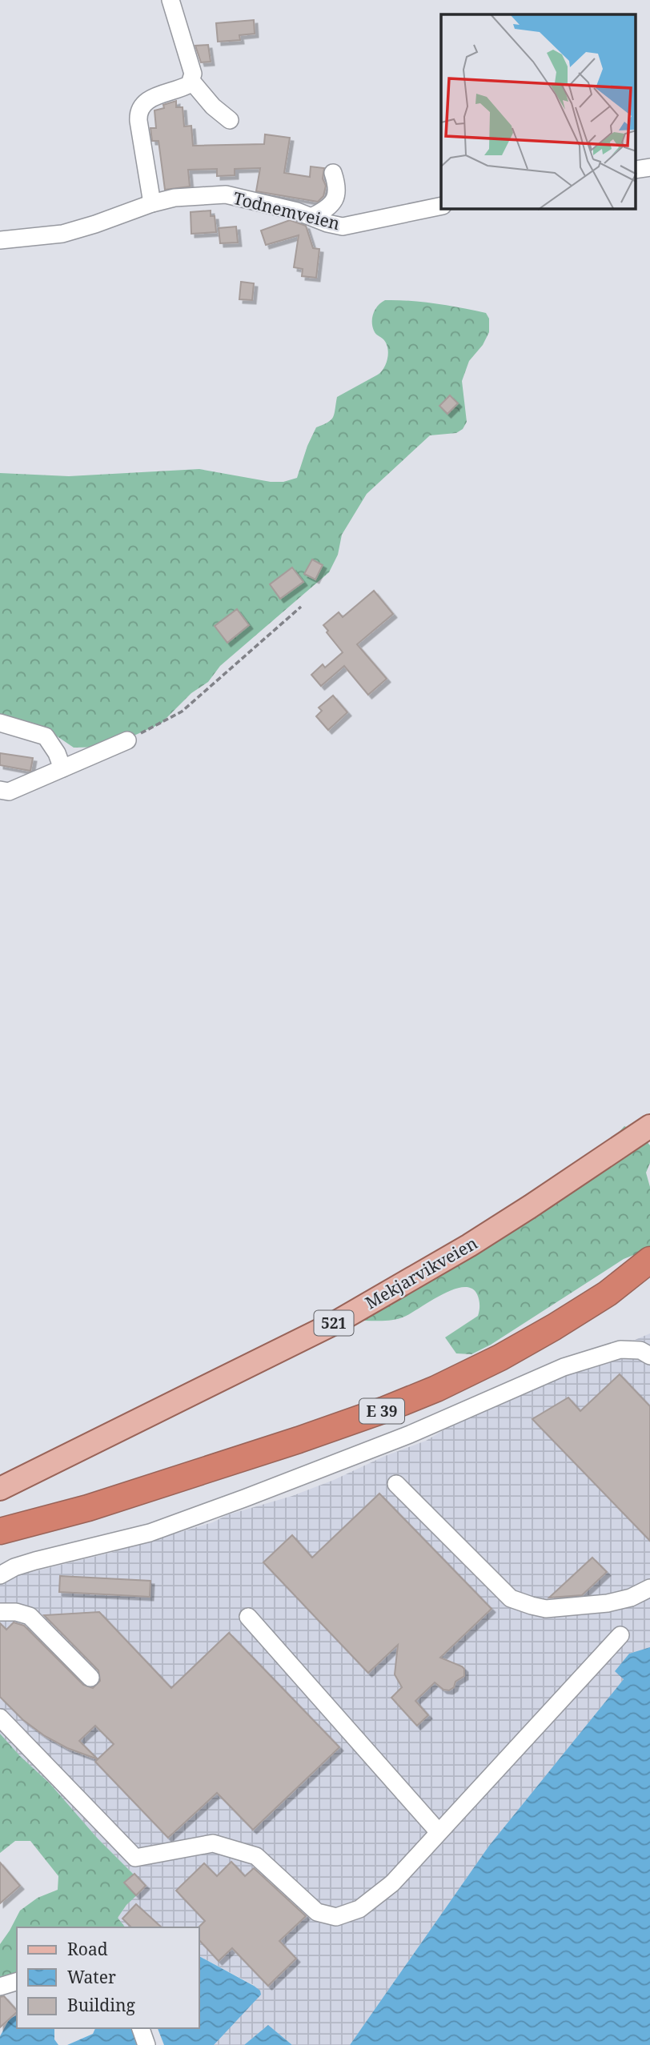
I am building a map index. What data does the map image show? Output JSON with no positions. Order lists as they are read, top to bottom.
{
  "streets": {
    "highway": ["E 39"],
    "main road": ["Mekjarvikveien", "521"],
    "street": ["Todnemveien"]
  },
  "legend": ["Road", "Water", "Building"]
}
